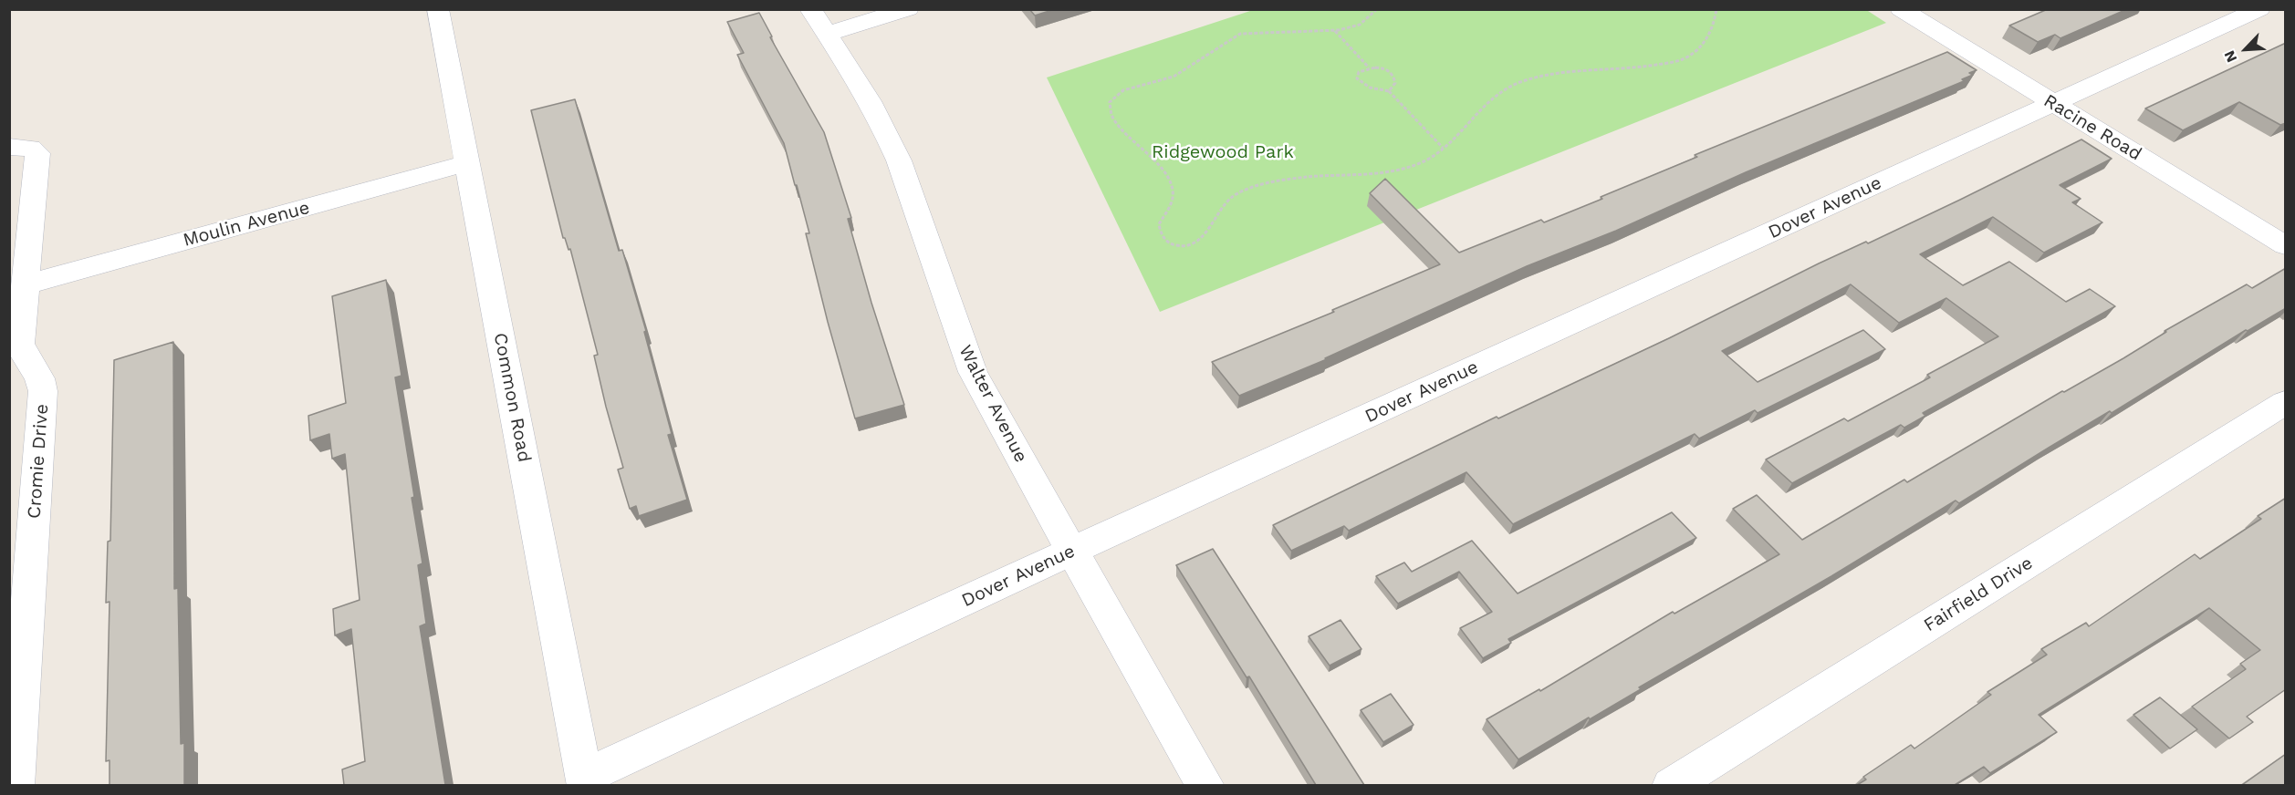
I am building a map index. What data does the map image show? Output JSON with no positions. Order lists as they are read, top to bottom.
{
  "streets": {
    "street": [
      "Racine Road",
      "Dover Avenue",
      "Moulin Avenue",
      "Common Road",
      "Walter Avenue",
      "Cromie Drive",
      "Fairfield Drive"
    ]
  },
  "crossings": [
    ["Racine Road", "Dover Avenue"],
    ["Dover Avenue", "Common Road"],
    ["Dover Avenue", "Walter Avenue"],
    ["Moulin Avenue", "Common Road"],
    ["Moulin Avenue", "Cromie Drive"]
  ],
  "parks": ["Ridgewood Park"],
  "north": "bottom left"
}
